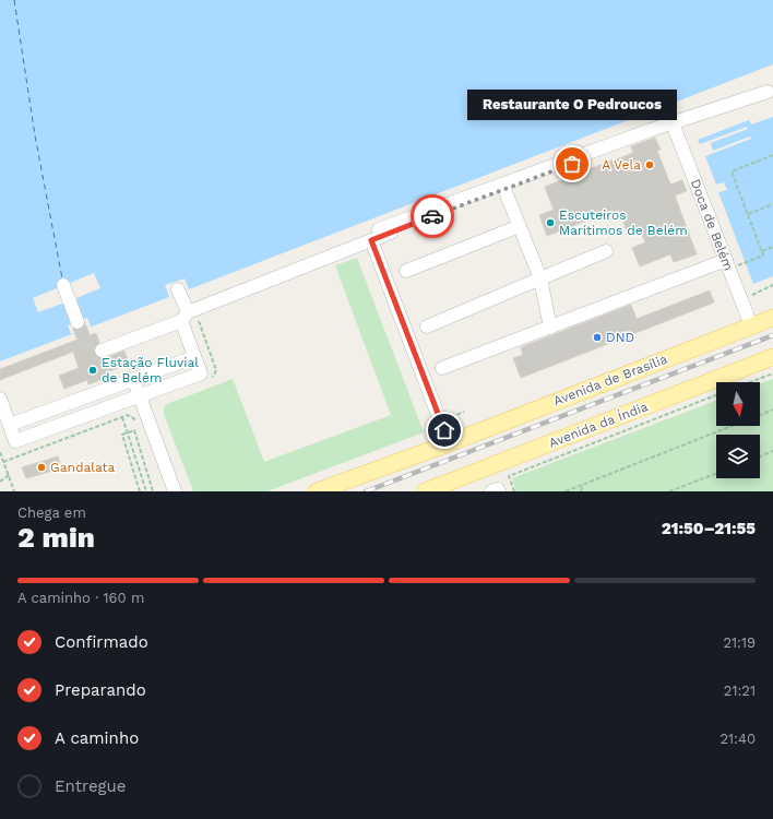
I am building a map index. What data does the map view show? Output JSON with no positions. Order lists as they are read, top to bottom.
{
  "streets": {
    "main road": ["Avenida de Brasília", "Avenida da Índia"],
    "street": ["Doca de Belém"]
  },
  "crossings": [
    ["Doca de Belém", "Avenida de Brasília"]
  ],
  "places": [
    "Restaurante O Pedroucos",
    "A Vela",
    "Escuteiros Marítimos de Belém",
    "DND",
    "Estação Fluvial de Belém",
    "Gandalata"
  ],
  "north": "bottom",
  "page": {
    "bubble": "Restaurante O Pedroucos",
    "heading": ["2 min", "Chega em", "21:50–21:55"],
    "bar": "A caminho · 160 m",
    "list": [
      ["Confirmado", "21:19"],
      ["Preparando", "21:21"],
      ["A caminho", "21:40"],
      "Entregue"
    ]
  }
}
